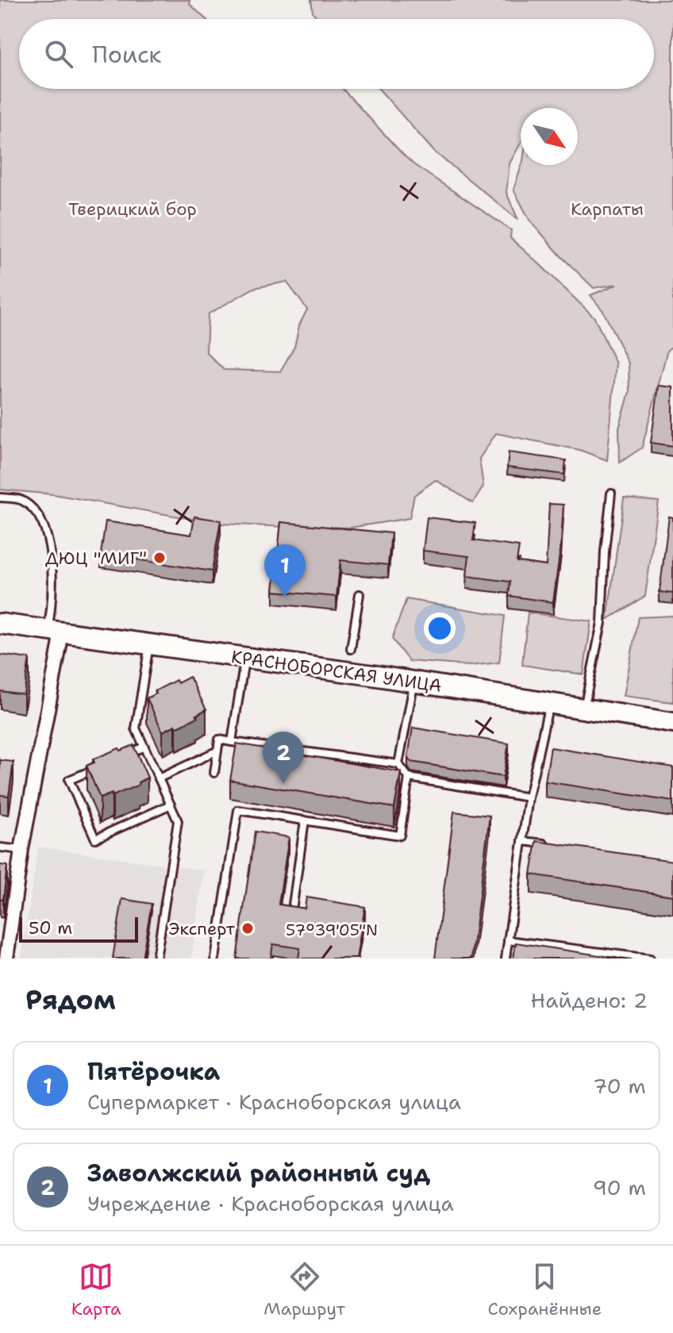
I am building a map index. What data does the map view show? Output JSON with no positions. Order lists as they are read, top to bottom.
{
  "streets": {
    "street": ["КРАСНОБОРСКАЯ УЛИЦА"]
  },
  "parks": ["Тверицкий бор", "Карпаты"],
  "places": ["ДЮЦ \"МИГ\"", "Эксперт"],
  "scale_bar": "50 m",
  "north": "bottom right",
  "page": {
    "search": "Поиск",
    "pins": ["1", "2"],
    "scale": "50 m",
    "heading": ["Рядом", "Найдено: 2"],
    "list": [
      {
        "mark": "1",
        "name": "Пятёрочка",
        "note": "Супермаркет · Красноборская улица",
        "value": "70 m"
      },
      {
        "mark": "2",
        "name": "Заволжский районный суд",
        "note": "Учреждение · Красноборская улица",
        "value": "90 m"
      }
    ],
    "nav": ["Карта", "Маршрут", "Сохранённые"]
  },
  "coordinates": ["57°39'05\"N"]
}
